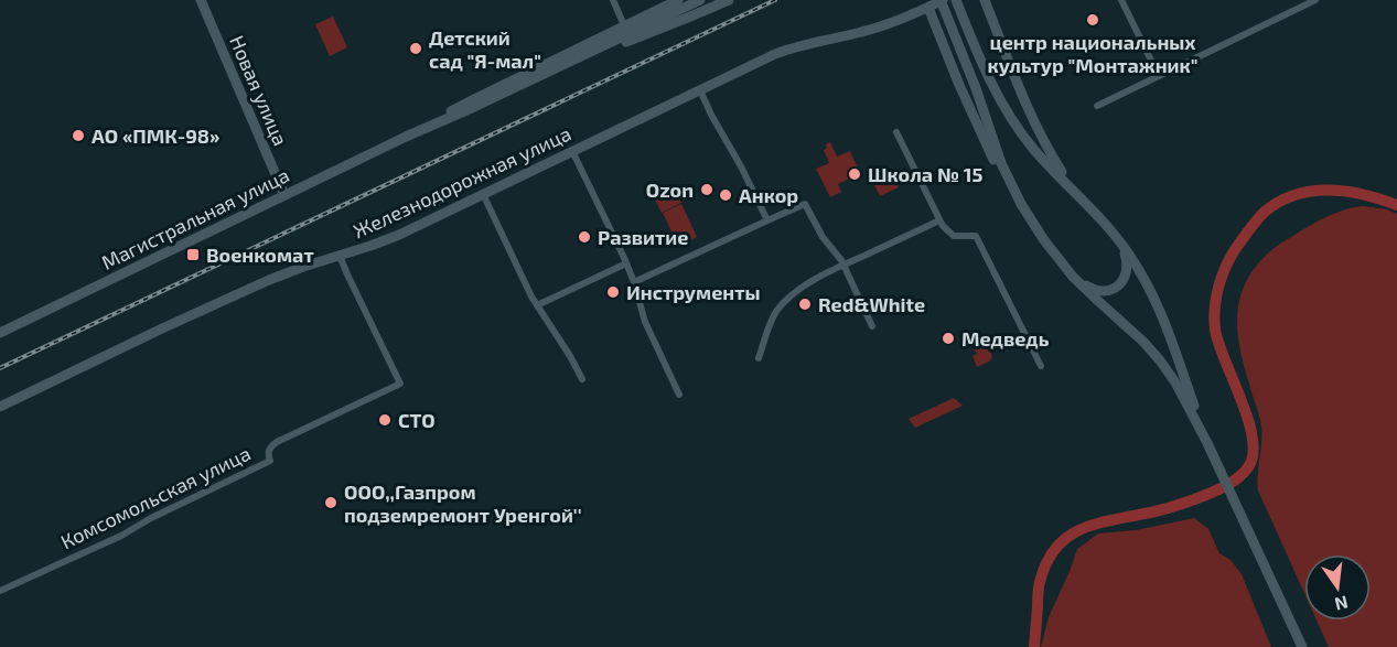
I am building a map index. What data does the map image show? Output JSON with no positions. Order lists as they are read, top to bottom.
{
  "streets": {
    "main road": ["Новая улица", "Железнодорожная улица", "Магистральная улица"],
    "street": ["Комсомольская улица"]
  },
  "crossings": [
    ["Новая улица", "Магистральная улица"],
    ["Железнодорожная улица", "Комсомольская улица"]
  ],
  "places": {
    "other": [
      "центр национальных культур \"Монтажник\"",
      "Детский сад \"Я-мал\"",
      "АО «ПМК-98»",
      "Школа № 15",
      "Ozon",
      "Анкор",
      "Развитие",
      "Инструменты",
      "Red&White",
      "Медведь",
      "СТО",
      "ООО,,Газпром подземремонт Уренгой''"
    ],
    "transit": ["Военкомат"]
  },
  "north": "bottom"
}
